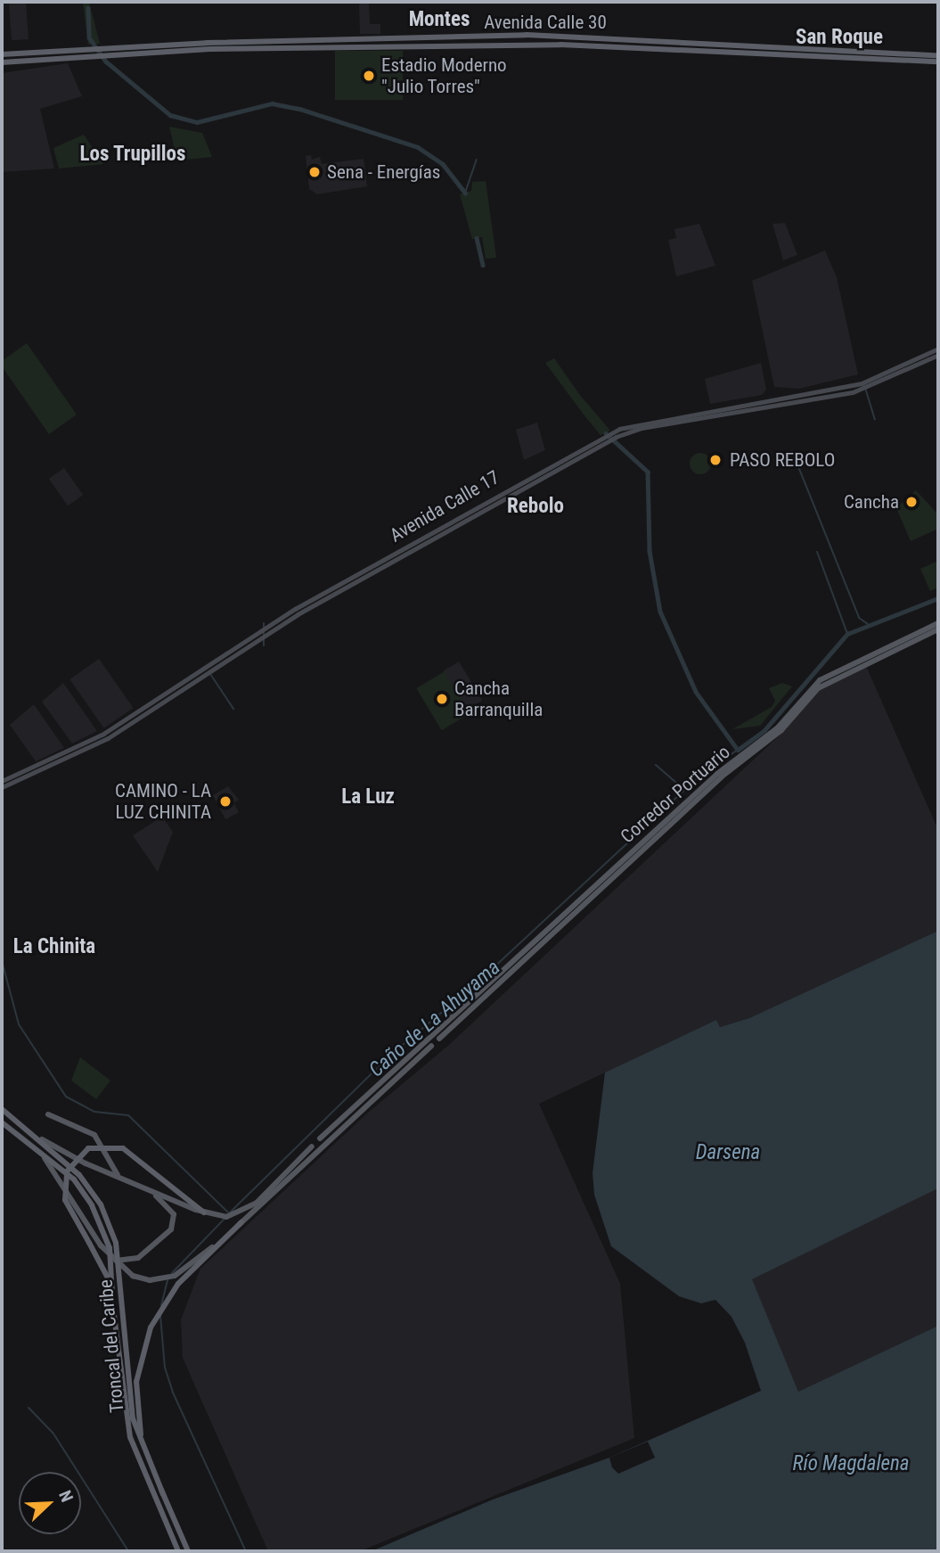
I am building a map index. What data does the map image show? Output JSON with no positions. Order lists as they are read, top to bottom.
{
  "streets": {
    "highway": ["Avenida Calle 30", "Troncal del Caribe"],
    "main road": ["Avenida Calle 17", "Corredor Portuario"]
  },
  "districts": [
    "Montes",
    "San Roque",
    "Los Trupillos",
    "Rebolo",
    "La Luz",
    "La Chinita"
  ],
  "water": ["Caño de La Ahuyama", "Darsena", "Río Magdalena"],
  "places": [
    "Estadio Moderno \"Julio Torres\"",
    "Sena - Energías",
    "PASO REBOLO",
    "Cancha",
    "Cancha Barranquilla",
    "CAMINO - LA LUZ CHINITA"
  ],
  "north": "top right"
}
